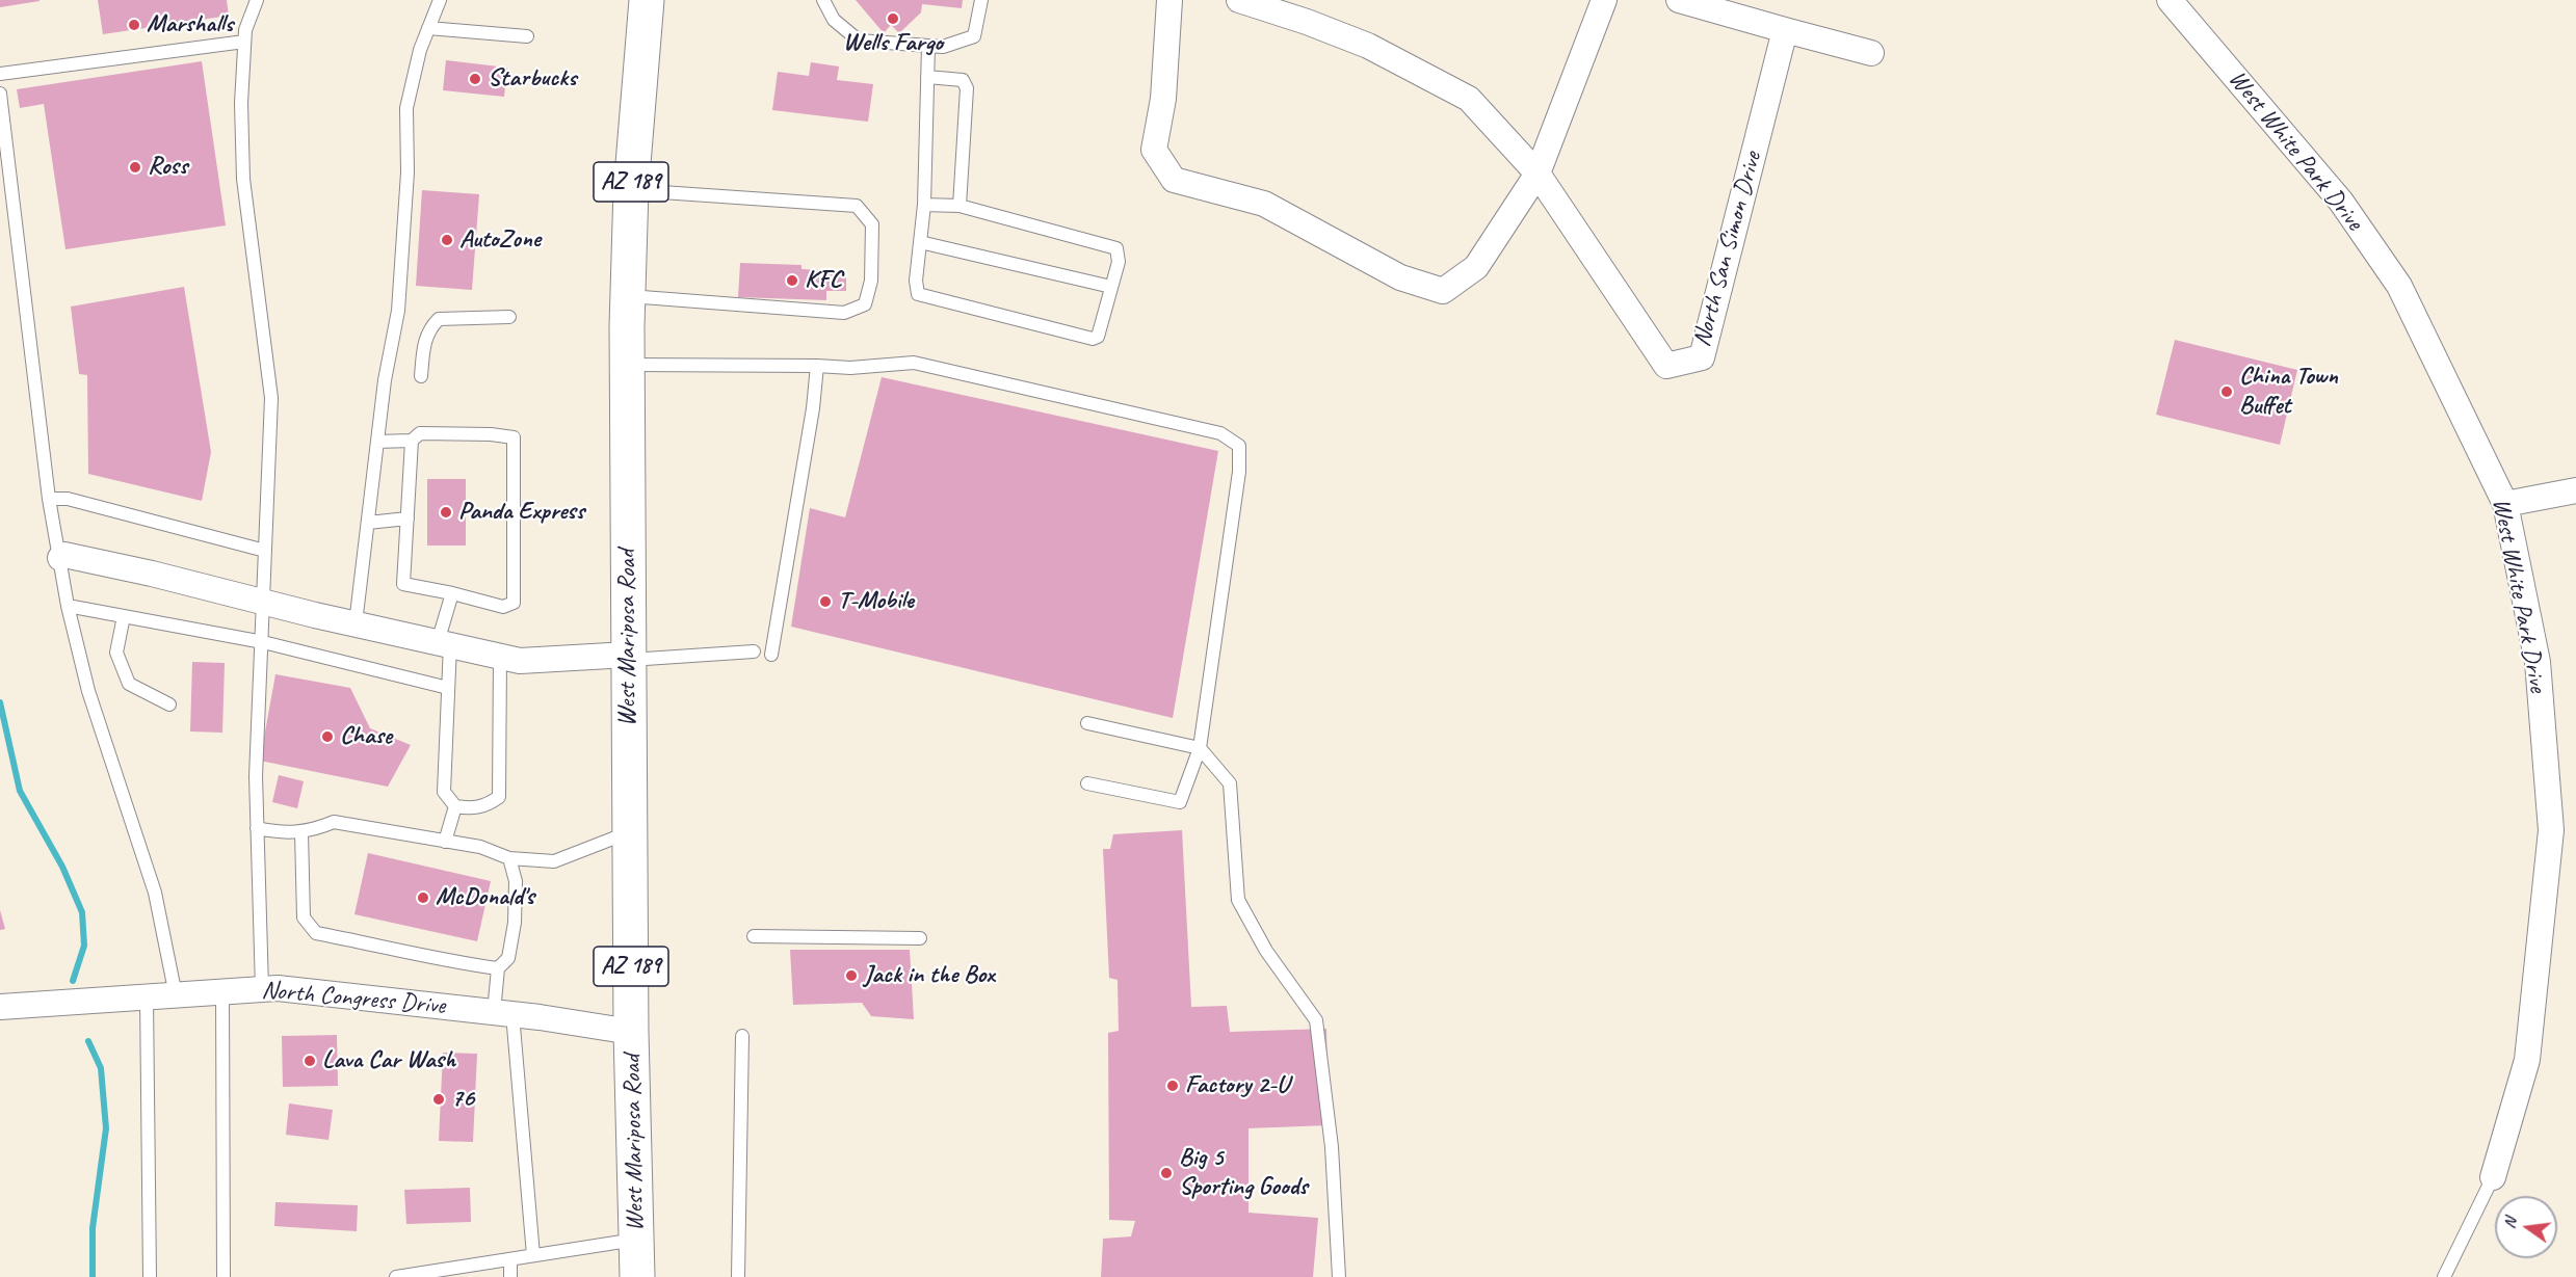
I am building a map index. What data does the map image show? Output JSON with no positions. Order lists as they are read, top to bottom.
{
  "streets": {
    "main road": ["AZ 189", "West Mariposa Road"],
    "street": ["West White Park Drive", "North San Simon Drive", "North Congress Drive"]
  },
  "crossings": [
    ["West Mariposa Road", "North Congress Drive"]
  ],
  "places": [
    "Wells Fargo",
    "Marshalls",
    "Starbucks",
    "Ross",
    "AutoZone",
    "KFC",
    "China Town Buffet",
    "Panda Express",
    "T-Mobile",
    "Chase",
    "McDonald's",
    "Jack in the Box",
    "Lava Car Wash",
    "Factory 2-U",
    "76",
    "Big 5 Sporting Goods"
  ],
  "north": "left"
}
